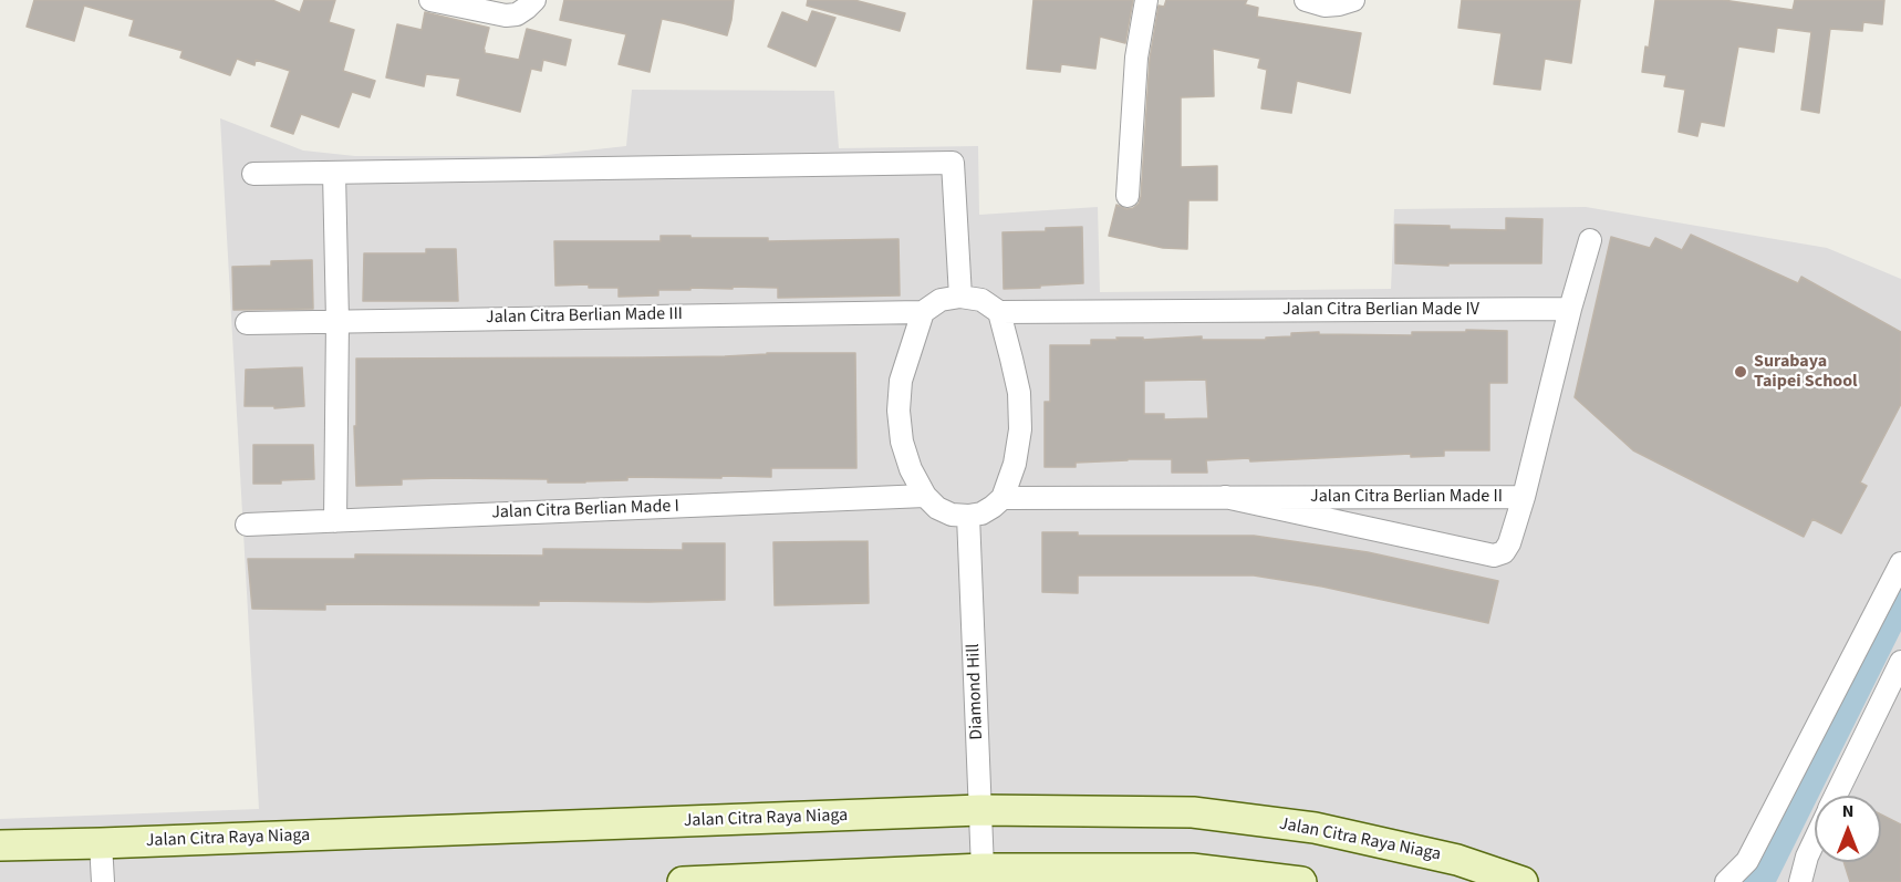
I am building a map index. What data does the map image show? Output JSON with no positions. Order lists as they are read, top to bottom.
{
  "streets": {
    "street": [
      "Jalan Citra Berlian Made IV",
      "Jalan Citra Berlian Made III",
      "Jalan Citra Berlian Made II",
      "Jalan Citra Berlian Made I",
      "Diamond Hill",
      "Jalan Citra Raya Niaga"
    ]
  },
  "crossings": [
    ["Diamond Hill", "Jalan Citra Raya Niaga"]
  ],
  "places": ["Surabaya Taipei School"],
  "north": "top"
}
